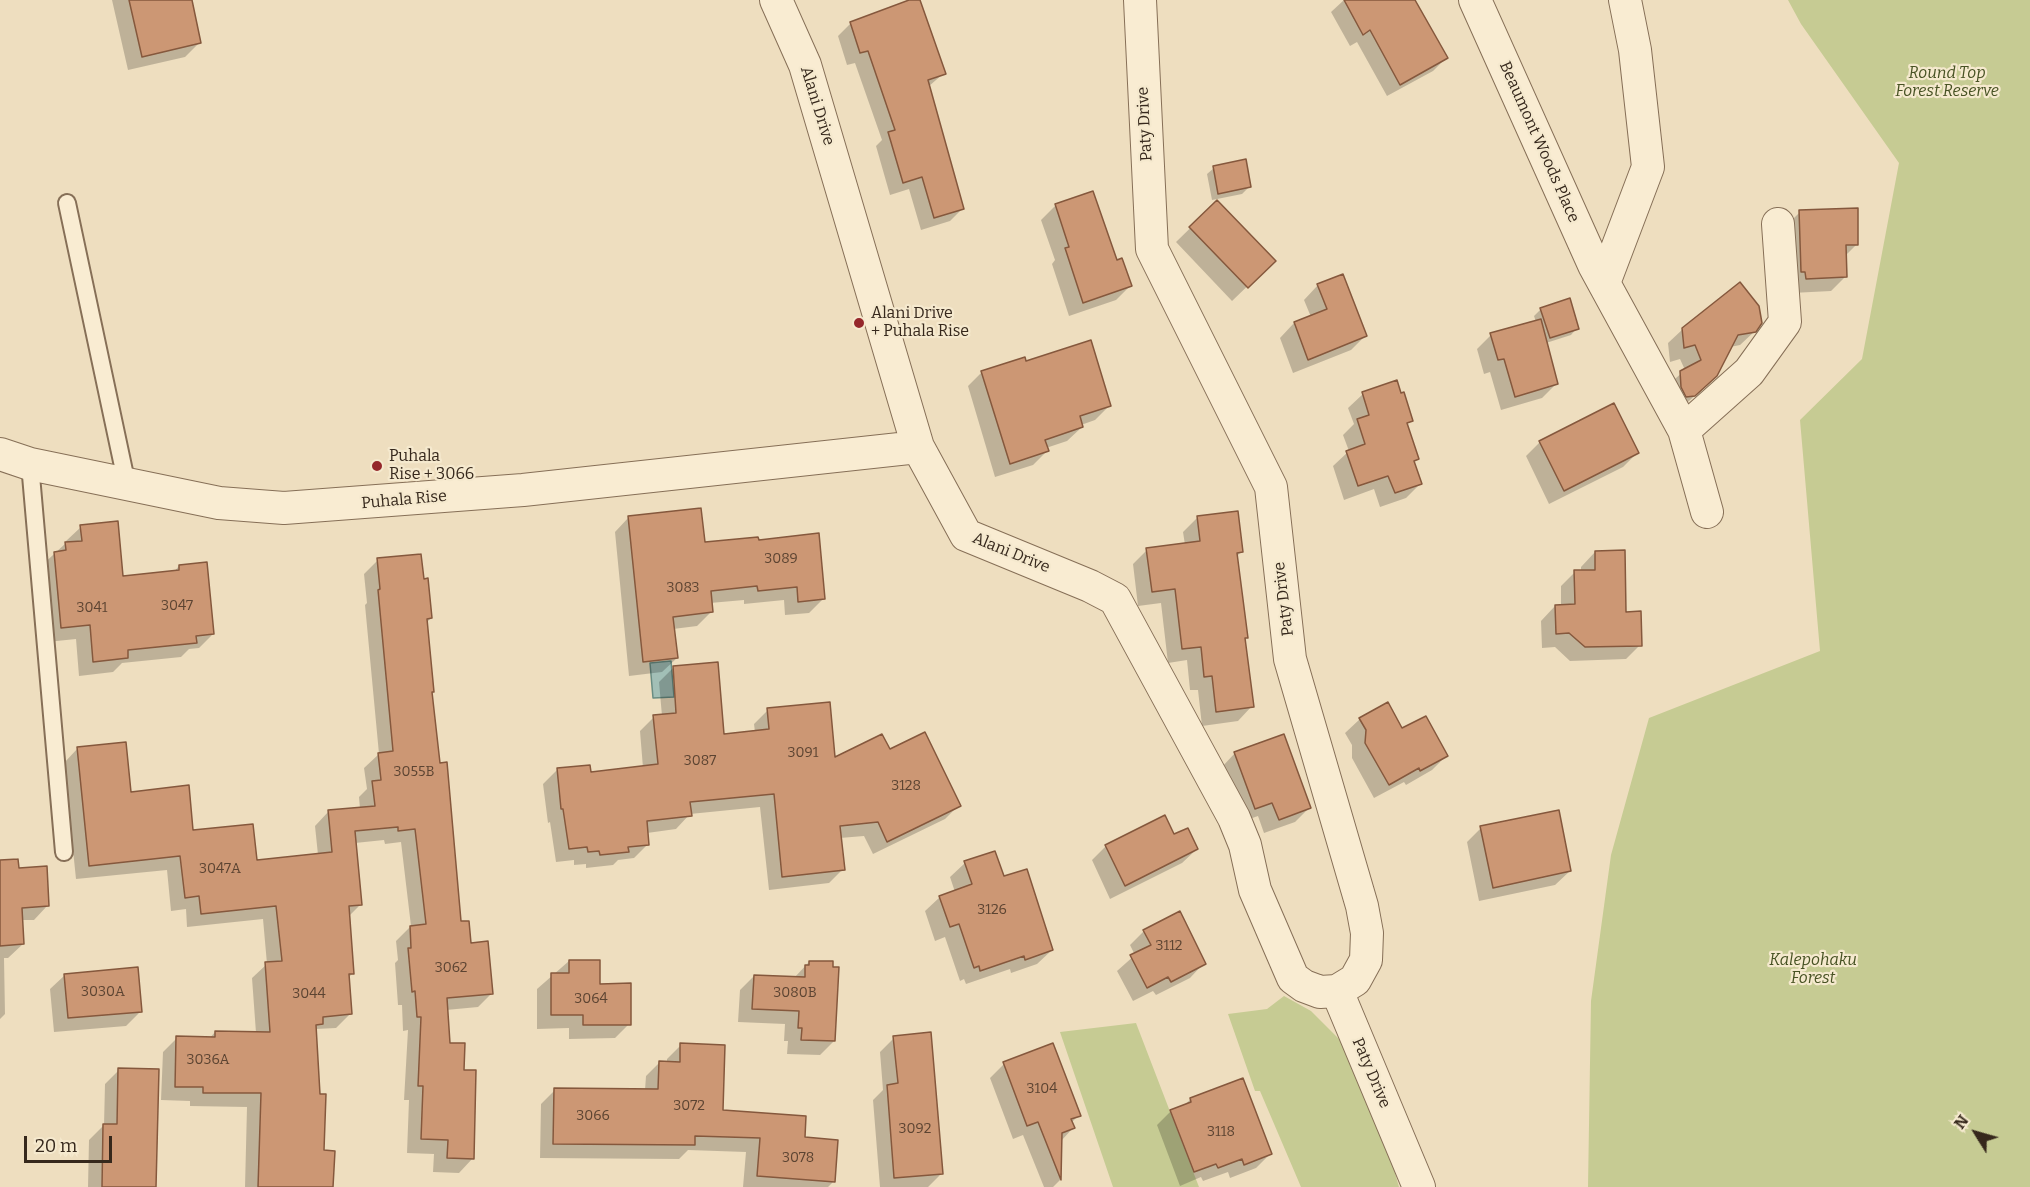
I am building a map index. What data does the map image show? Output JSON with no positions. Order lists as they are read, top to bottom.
{
  "streets": {
    "street": [
      "Alani Drive",
      "Paty Drive",
      "Beaumont Woods Place",
      "Puhala Rise"
    ]
  },
  "crossings": [
    ["Alani Drive", "Paty Drive"],
    ["Alani Drive", "Puhala Rise"]
  ],
  "parks": ["Round Top Forest Reserve", "Kalepohaku Forest"],
  "places": ["Alani Drive + Puhala Rise", "Puhala Rise + 3066"],
  "house_numbers": [
    "3089",
    "3083",
    "3047",
    "3041",
    "3091",
    "3087",
    "3055B",
    "3128",
    "3047A",
    "3126",
    "3112",
    "3062",
    "3030A",
    "3080B",
    "3044",
    "3064",
    "3036A",
    "3104",
    "3072",
    "3066",
    "3092",
    "3118",
    "3078"
  ],
  "scale_bar": "20 m",
  "north": "top left"
}
